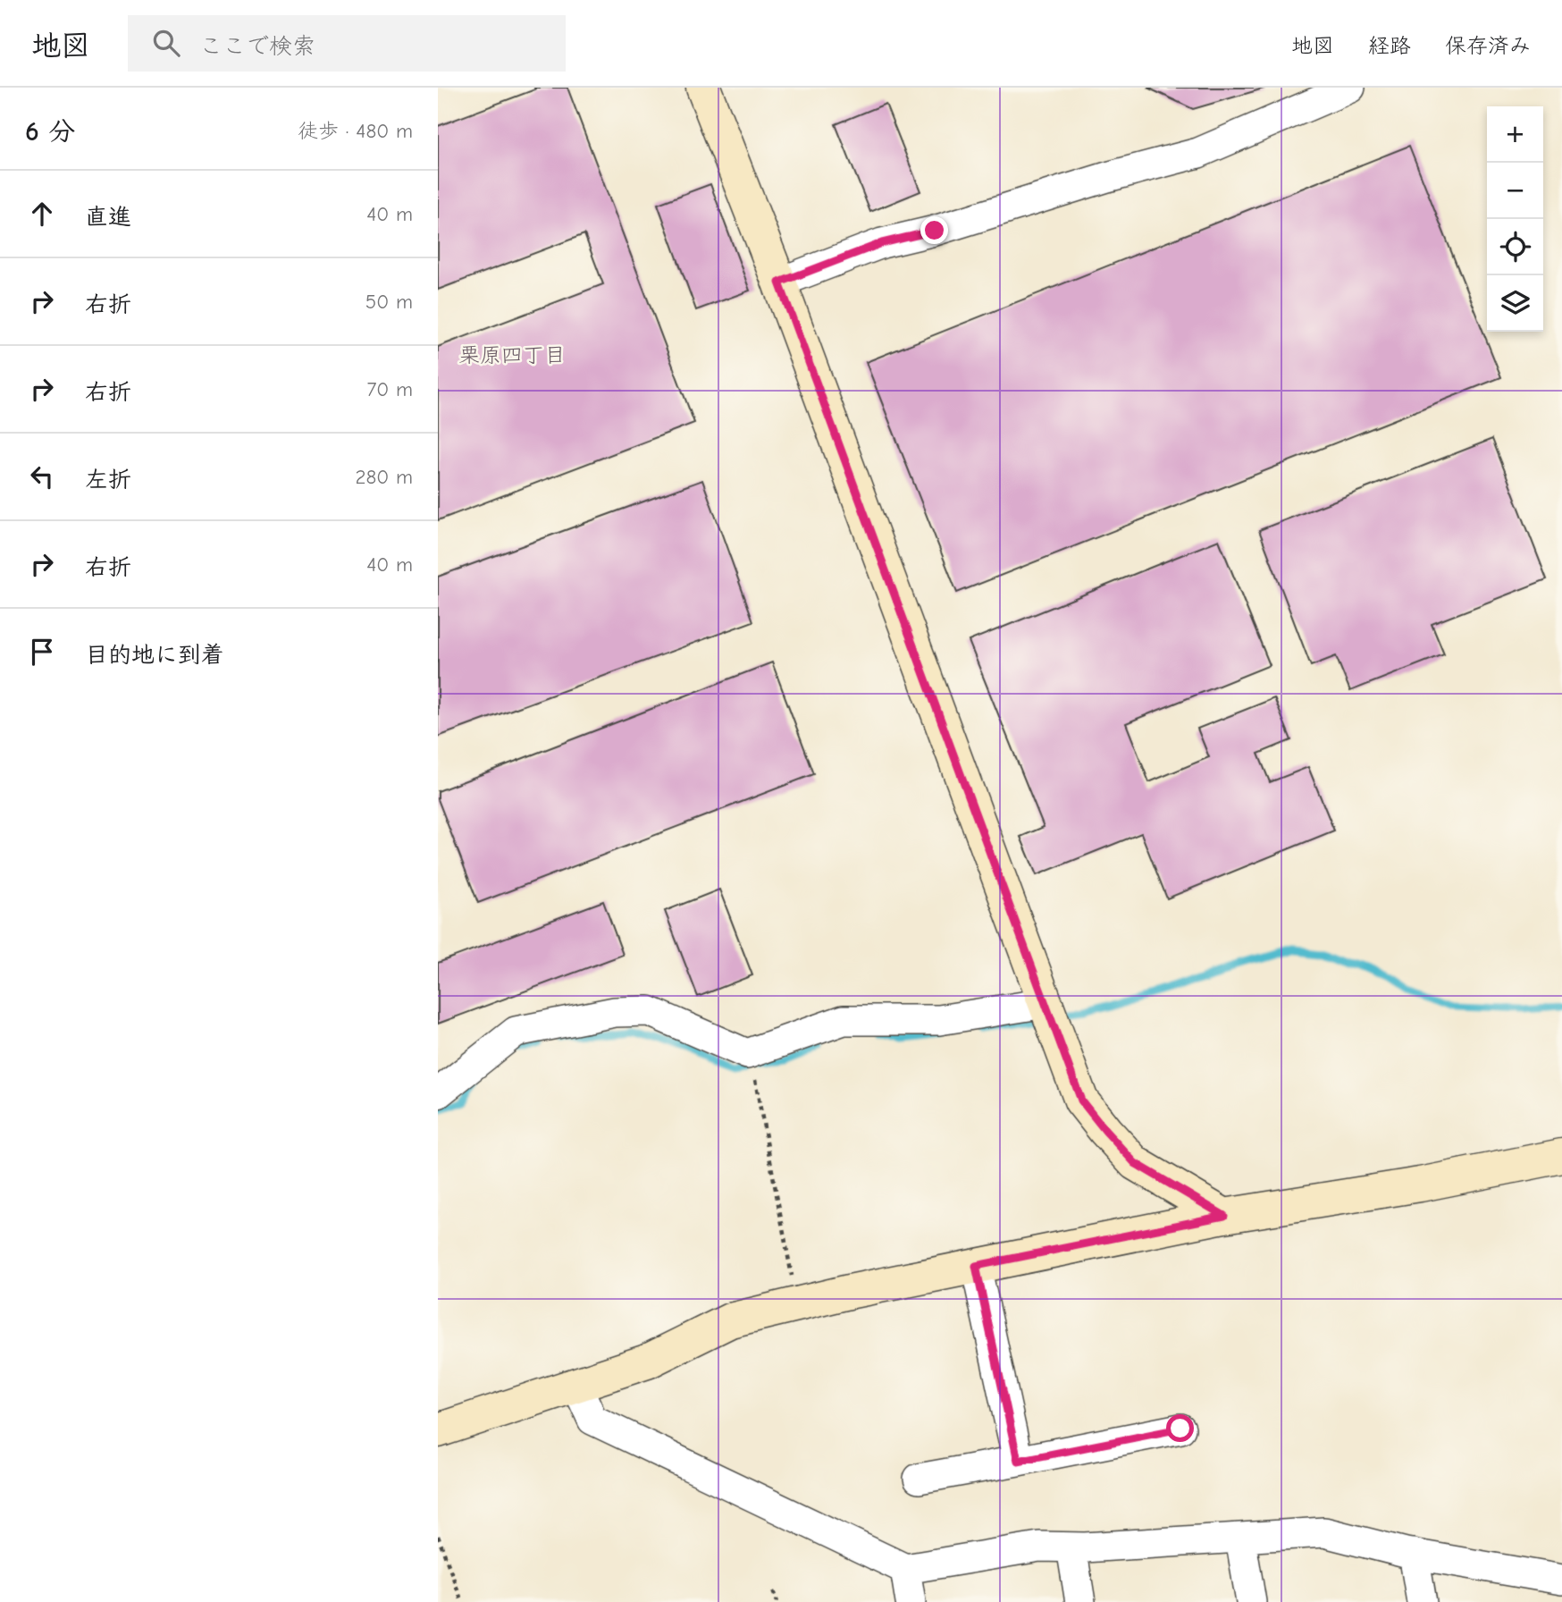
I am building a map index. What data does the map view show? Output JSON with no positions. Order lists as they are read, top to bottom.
{
  "districts": ["栗原四丁目"],
  "page": {
    "header": "地図",
    "search": "ここで検索",
    "nav": ["地図", "経路", "保存済み"],
    "heading": ["6 分", "徒歩 · 480 m"],
    "map_buttons": ["+", "−"],
    "list": [
      ["直進", "40 m"],
      ["右折", "50 m"],
      ["右折", "70 m"],
      ["左折", "280 m"],
      ["右折", "40 m"],
      "目的地に到着"
    ]
  }
}
